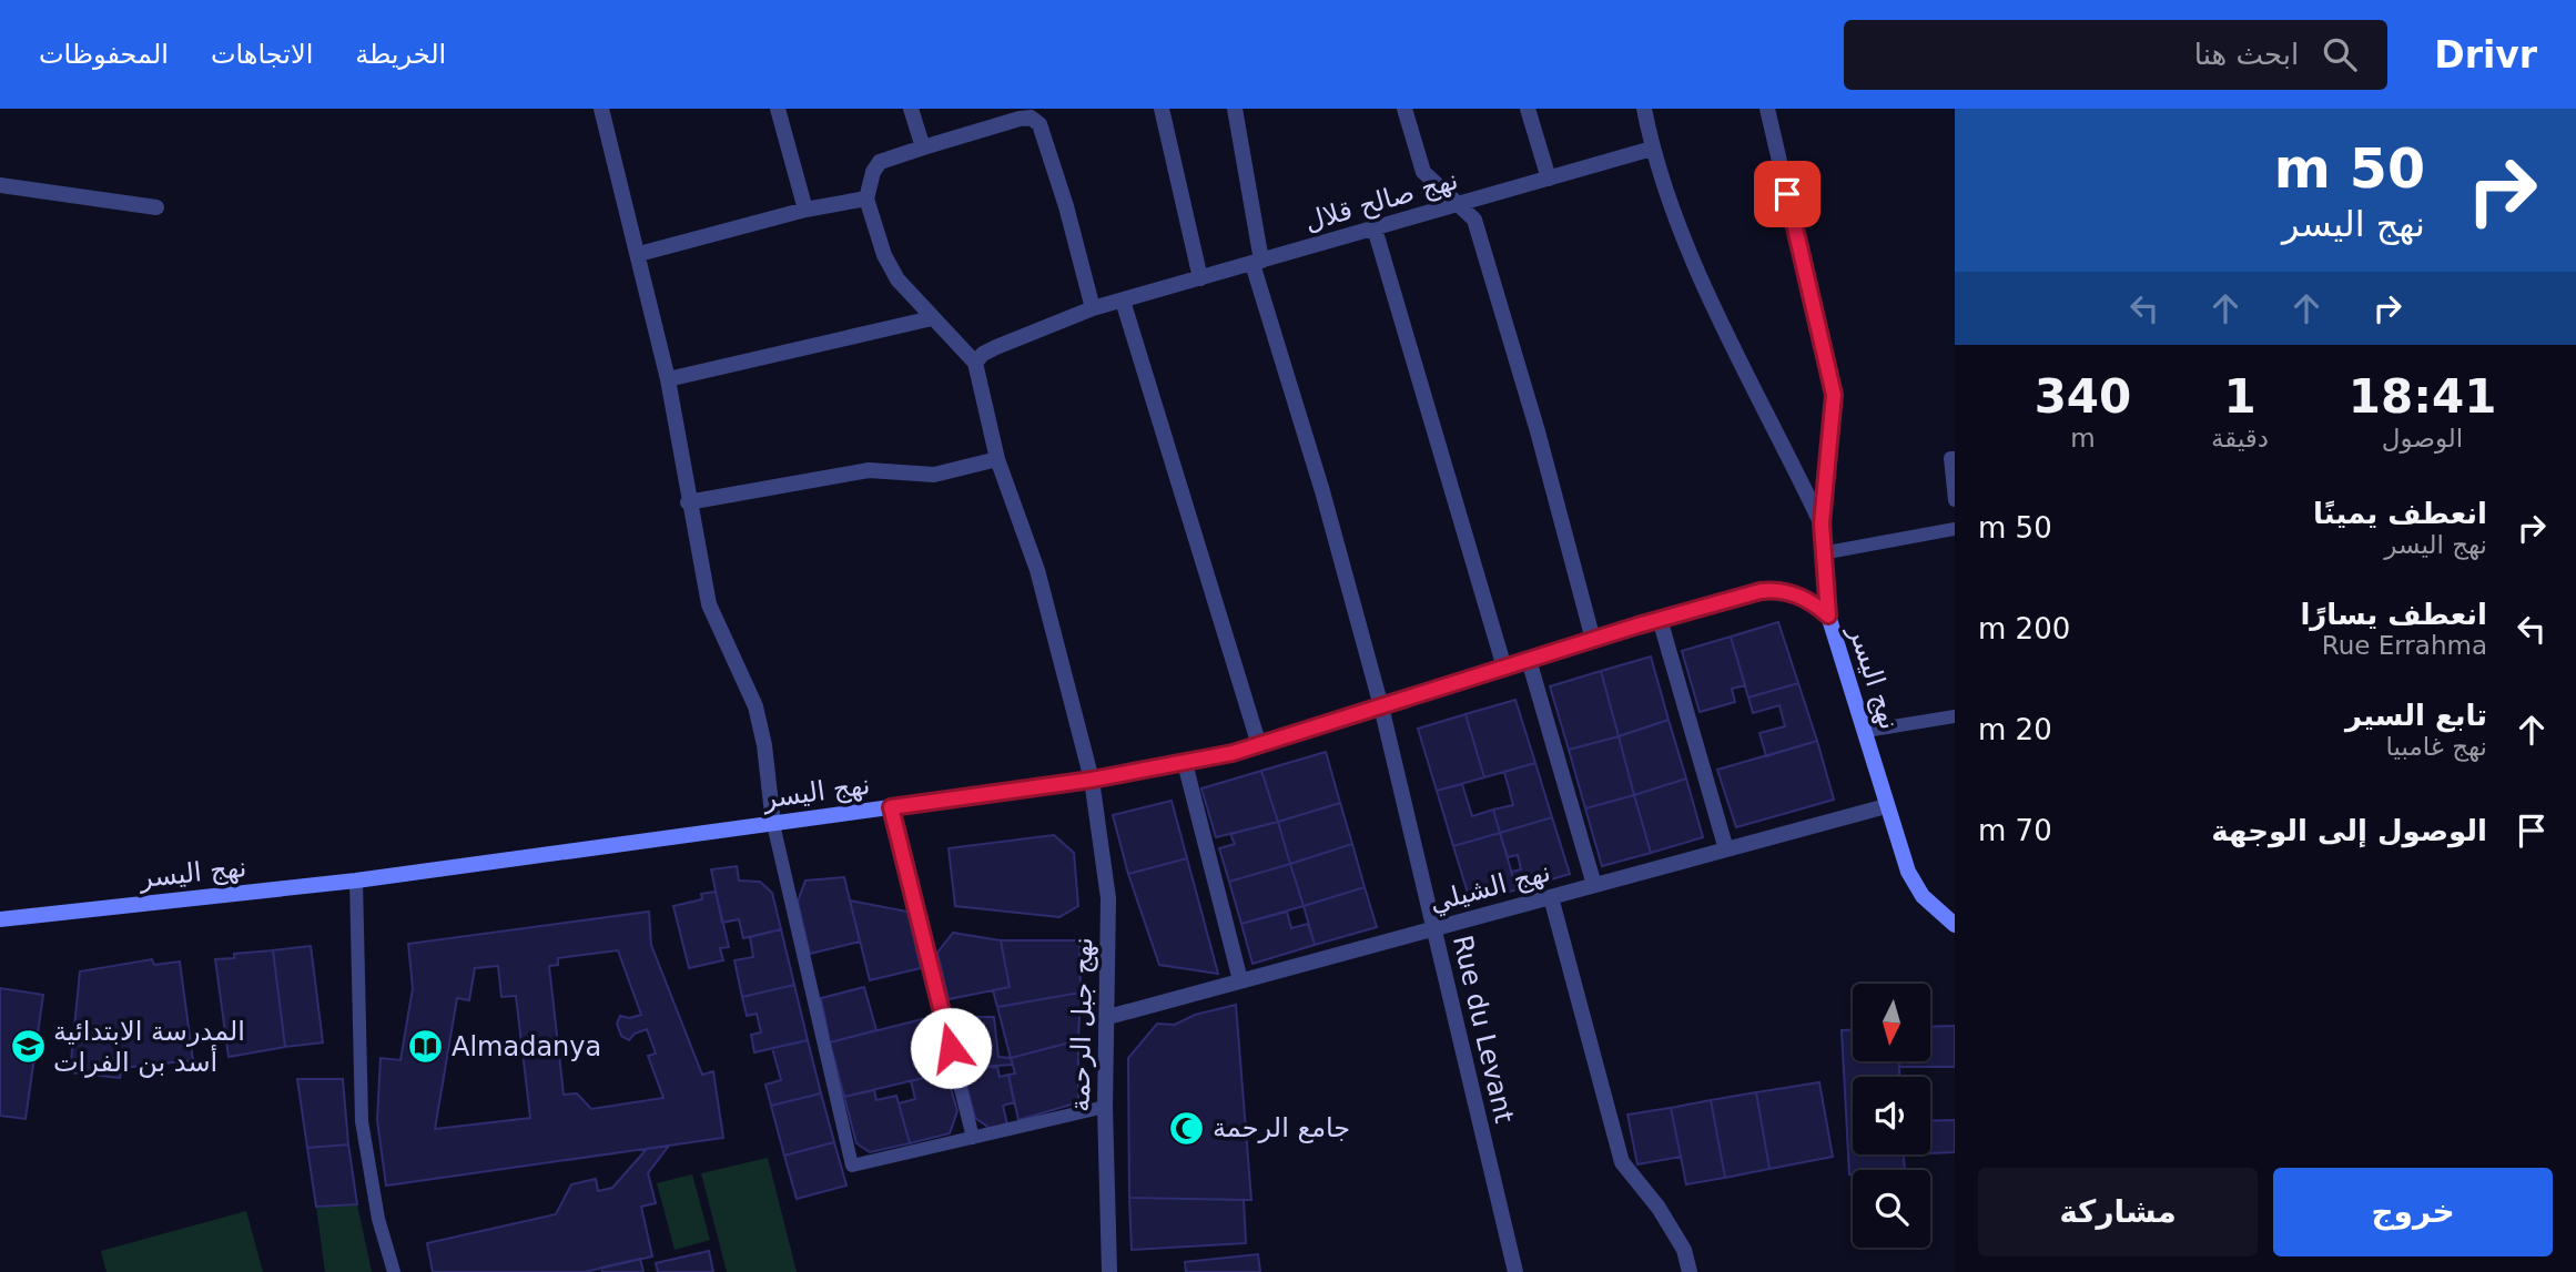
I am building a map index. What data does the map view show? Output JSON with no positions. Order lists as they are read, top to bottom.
{
  "streets": {
    "main road": ["نهج اليسر"],
    "street": [
      "نهج صالح قلال",
      "نهج الشيلي",
      "نهج جبل الرحمة",
      "Rue du Levant"
    ]
  },
  "crossings": [
    ["نهج صالح قلال", "نهج جبل الرحمة"],
    ["نهج صالح قلال", "Rue du Levant"],
    ["نهج اليسر", "نهج الشيلي"],
    ["نهج اليسر", "نهج جبل الرحمة"],
    ["نهج اليسر", "Rue du Levant"],
    ["نهج الشيلي", "نهج جبل الرحمة"],
    ["نهج الشيلي", "Rue du Levant"]
  ],
  "places": {
    "school or university": ["المدرسة الابتدائية أسد بن الفرات"],
    "library": ["Almadanya"],
    "mosque": ["جامع الرحمة"]
  },
  "north": "bottom",
  "page": {
    "header": "Drivr",
    "search": "ابحث هنا",
    "nav": ["الخريطة", "الاتجاهات", "المحفوظات"],
    "turn": ["50 m", "نهج اليسر"],
    "eta": [
      "18:41",
      "الوصول",
      "1",
      "دقيقة",
      "340",
      "m"
    ],
    "list": [
      {
        "name": "انعطف يمينًا",
        "note": "نهج اليسر",
        "value": "50 m"
      },
      {
        "name": "انعطف يسارًا",
        "note": "Rue Errahma",
        "value": "200 m"
      },
      {
        "name": "تابع السير",
        "note": "نهج غامبيا",
        "value": "20 m"
      },
      {
        "name": "الوصول إلى الوجهة",
        "value": "70 m"
      }
    ],
    "buttons": ["خروج", "مشاركة"]
  }
}
